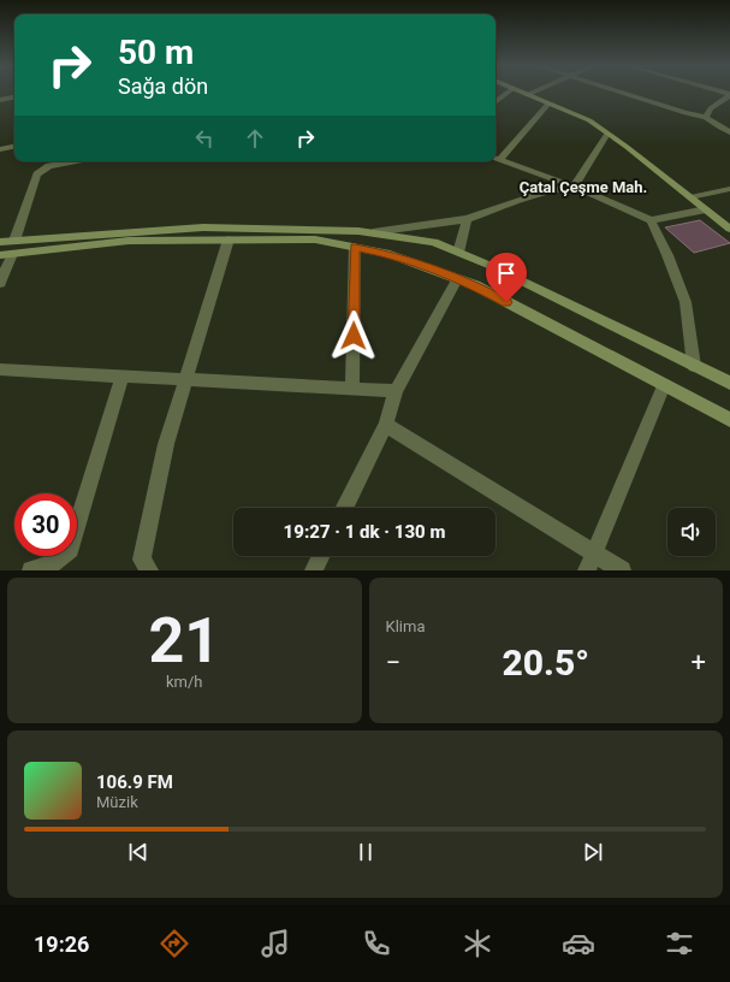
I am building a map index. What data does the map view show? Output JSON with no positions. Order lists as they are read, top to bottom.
{
  "districts": ["Çatal Çeşme Mah."],
  "page": {
    "turn": ["50 m", "Sağa dön"],
    "limit": "30",
    "trip": "19:27 · 1 dk · 130 m",
    "tile": [
      ["21", "km/h"],
      "Klima"
    ],
    "heat": ["−", "20.5°", "+"],
    "song": ["106.9 FM", "Müzik"],
    "tabs": "19:26"
  }
}
